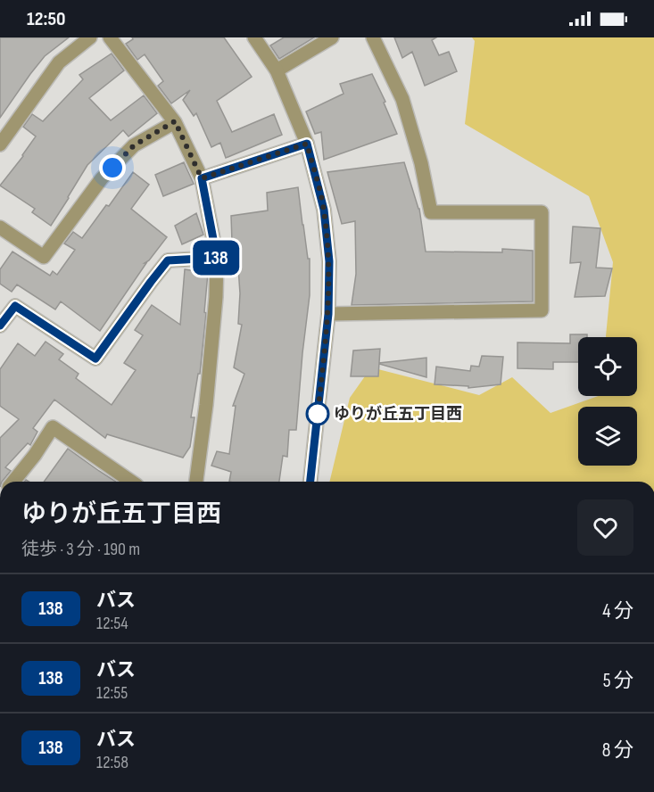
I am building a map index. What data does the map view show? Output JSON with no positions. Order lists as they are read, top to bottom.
{
  "places": ["ゆりが丘五丁目西"],
  "lines": ["bus line 138"],
  "page": {
    "status": "12:50",
    "on_map": "138",
    "heading": ["ゆりが丘五丁目西", "徒歩 · 3 分 · 190 m"],
    "list": [
      {
        "mark": "138",
        "name": "バス",
        "note": "12:54",
        "value": "4 分"
      },
      {
        "mark": "138",
        "name": "バス",
        "note": "12:55",
        "value": "5 分"
      },
      {
        "mark": "138",
        "name": "バス",
        "note": "12:58",
        "value": "8 分"
      }
    ]
  }
}
